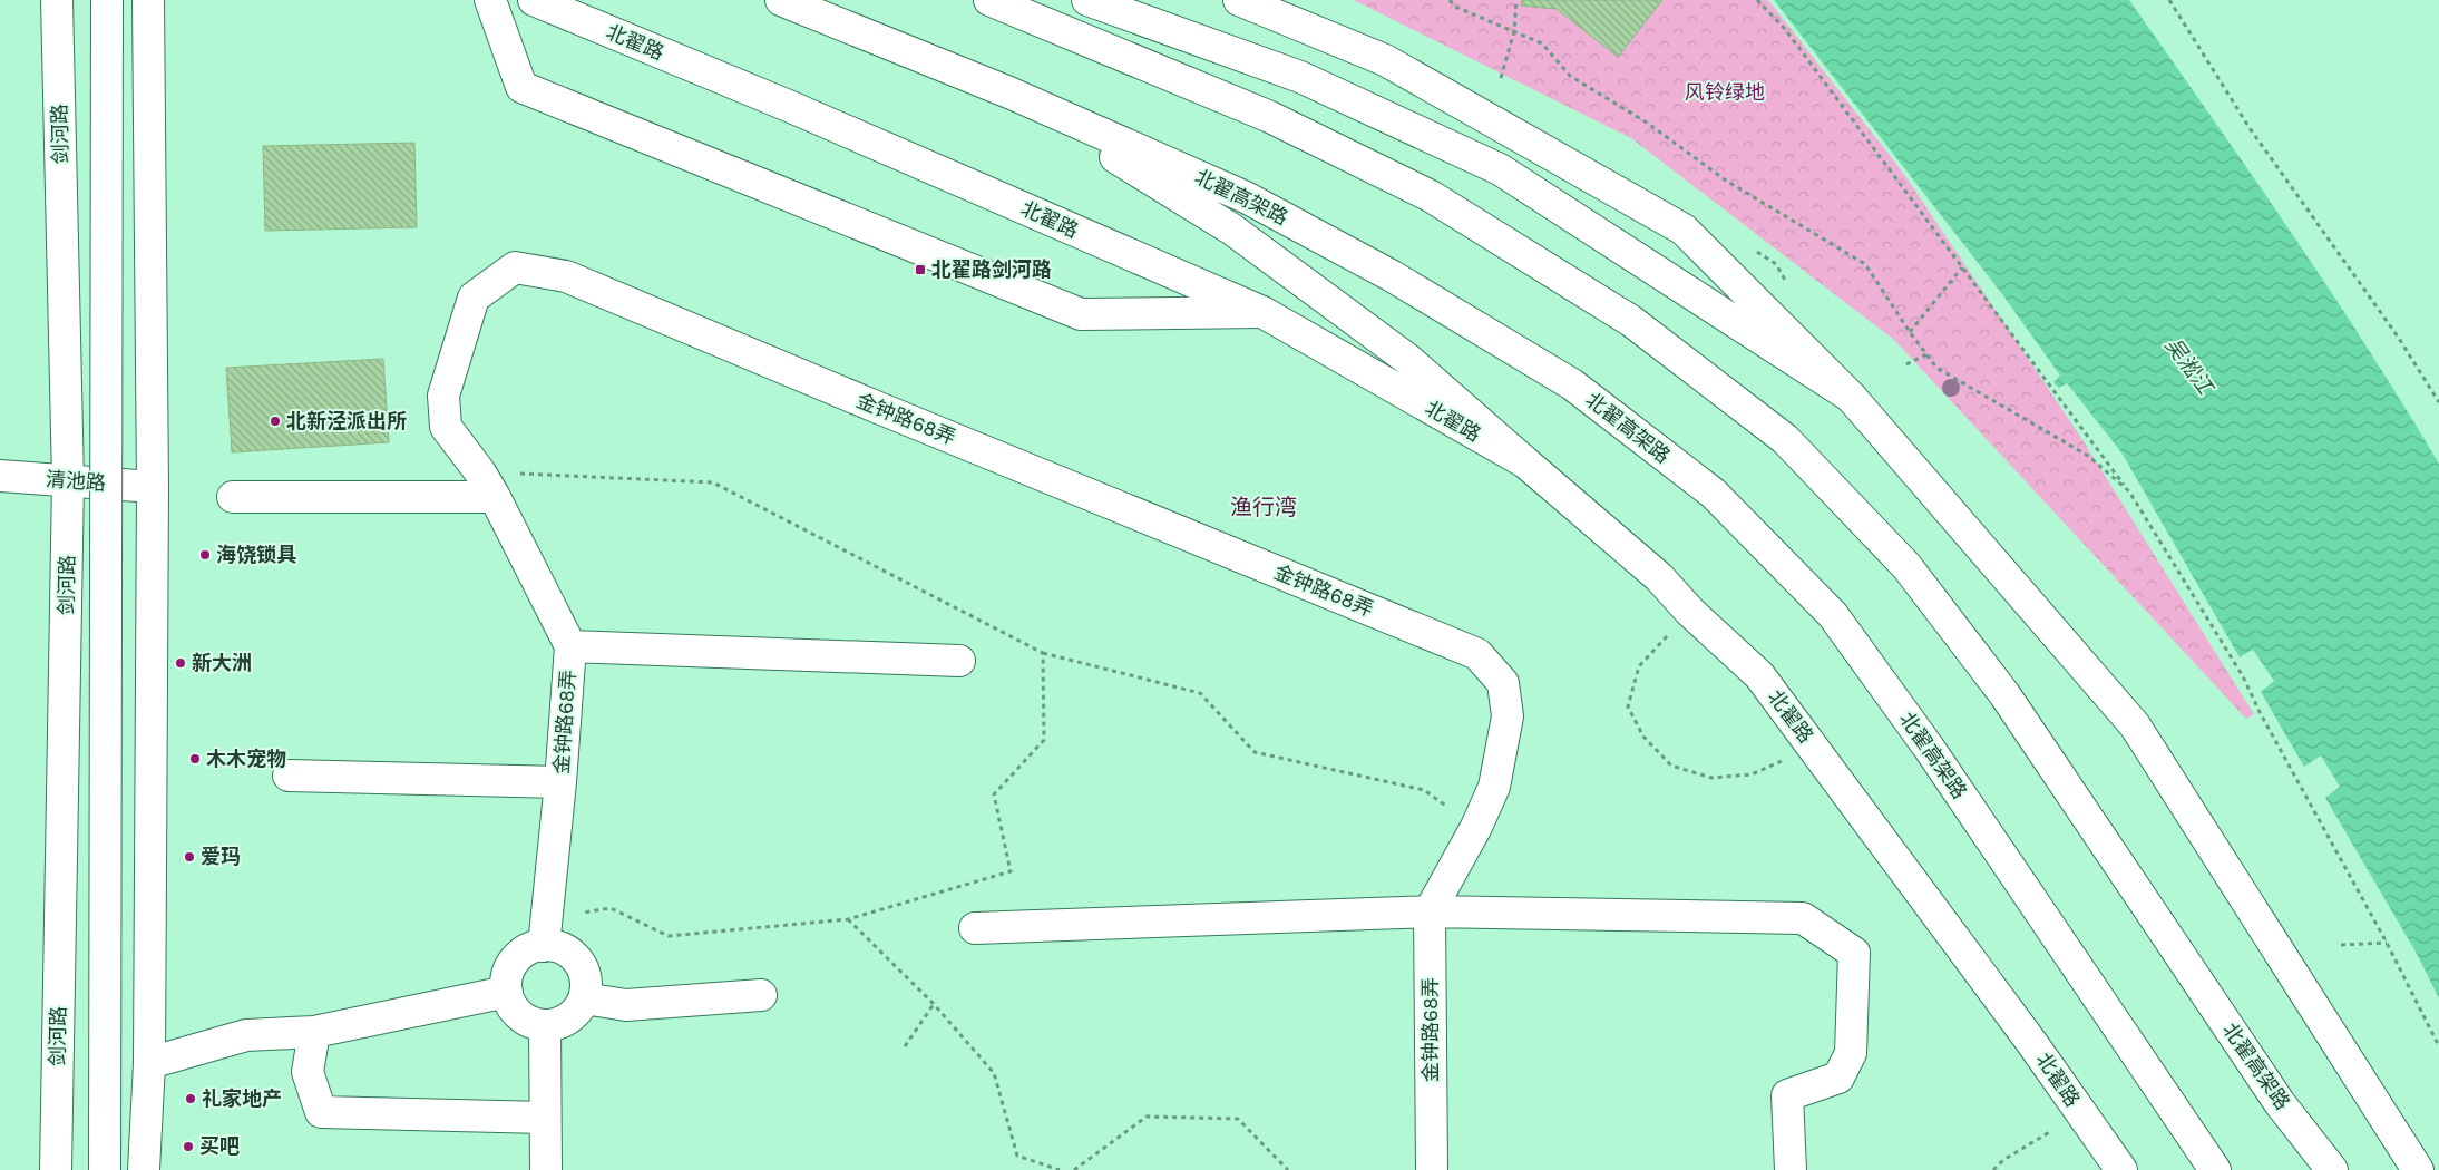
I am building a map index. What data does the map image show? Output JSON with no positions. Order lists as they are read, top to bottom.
{
  "streets": {
    "main road": [
      "北翟路",
      "剑河路",
      "北翟高架路",
      "金钟路68弄",
      "清池路"
    ]
  },
  "crossings": [
    ["剑河路", "清池路"]
  ],
  "districts": ["渔行湾"],
  "water": ["吴淞江"],
  "parks": ["风铃绿地"],
  "places": {
    "transit": ["北翟路剑河路"],
    "other": [
      "北新泾派出所",
      "海饶锁具",
      "新大洲",
      "木木宠物",
      "爱玛",
      "礼家地产",
      "买吧"
    ]
  }
}
